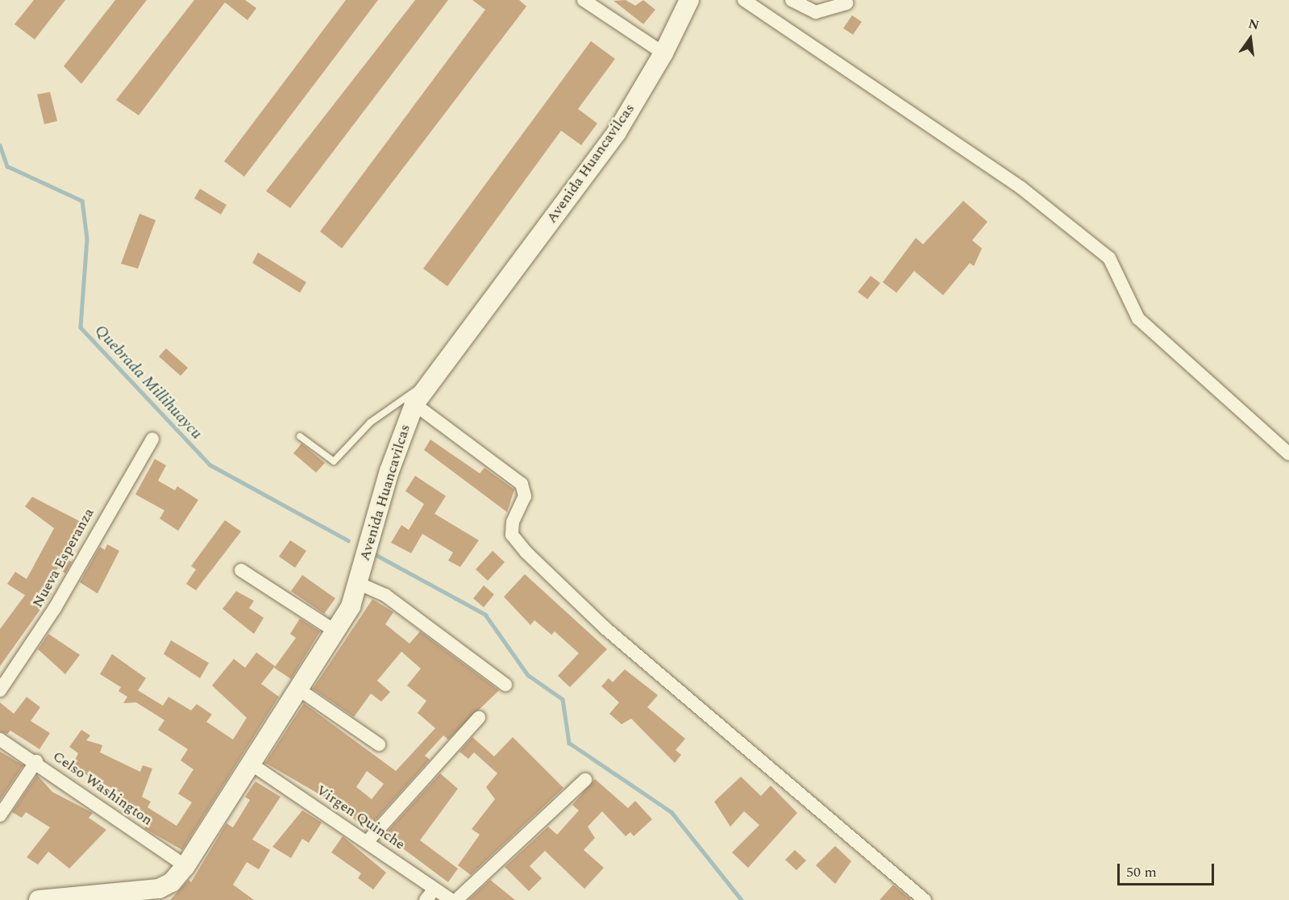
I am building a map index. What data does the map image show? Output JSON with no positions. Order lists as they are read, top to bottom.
{
  "streets": {
    "street": [
      "Avenida Huancavilcas",
      "Nueva Esperanza",
      "Celso Washington",
      "Virgen Quinche"
    ]
  },
  "crossings": [
    ["Avenida Huancavilcas", "Celso Washington"],
    ["Avenida Huancavilcas", "Virgen Quinche"]
  ],
  "water": ["Quebrada Millihuaycu"],
  "scale_bar": "50 m",
  "north": "top"
}
